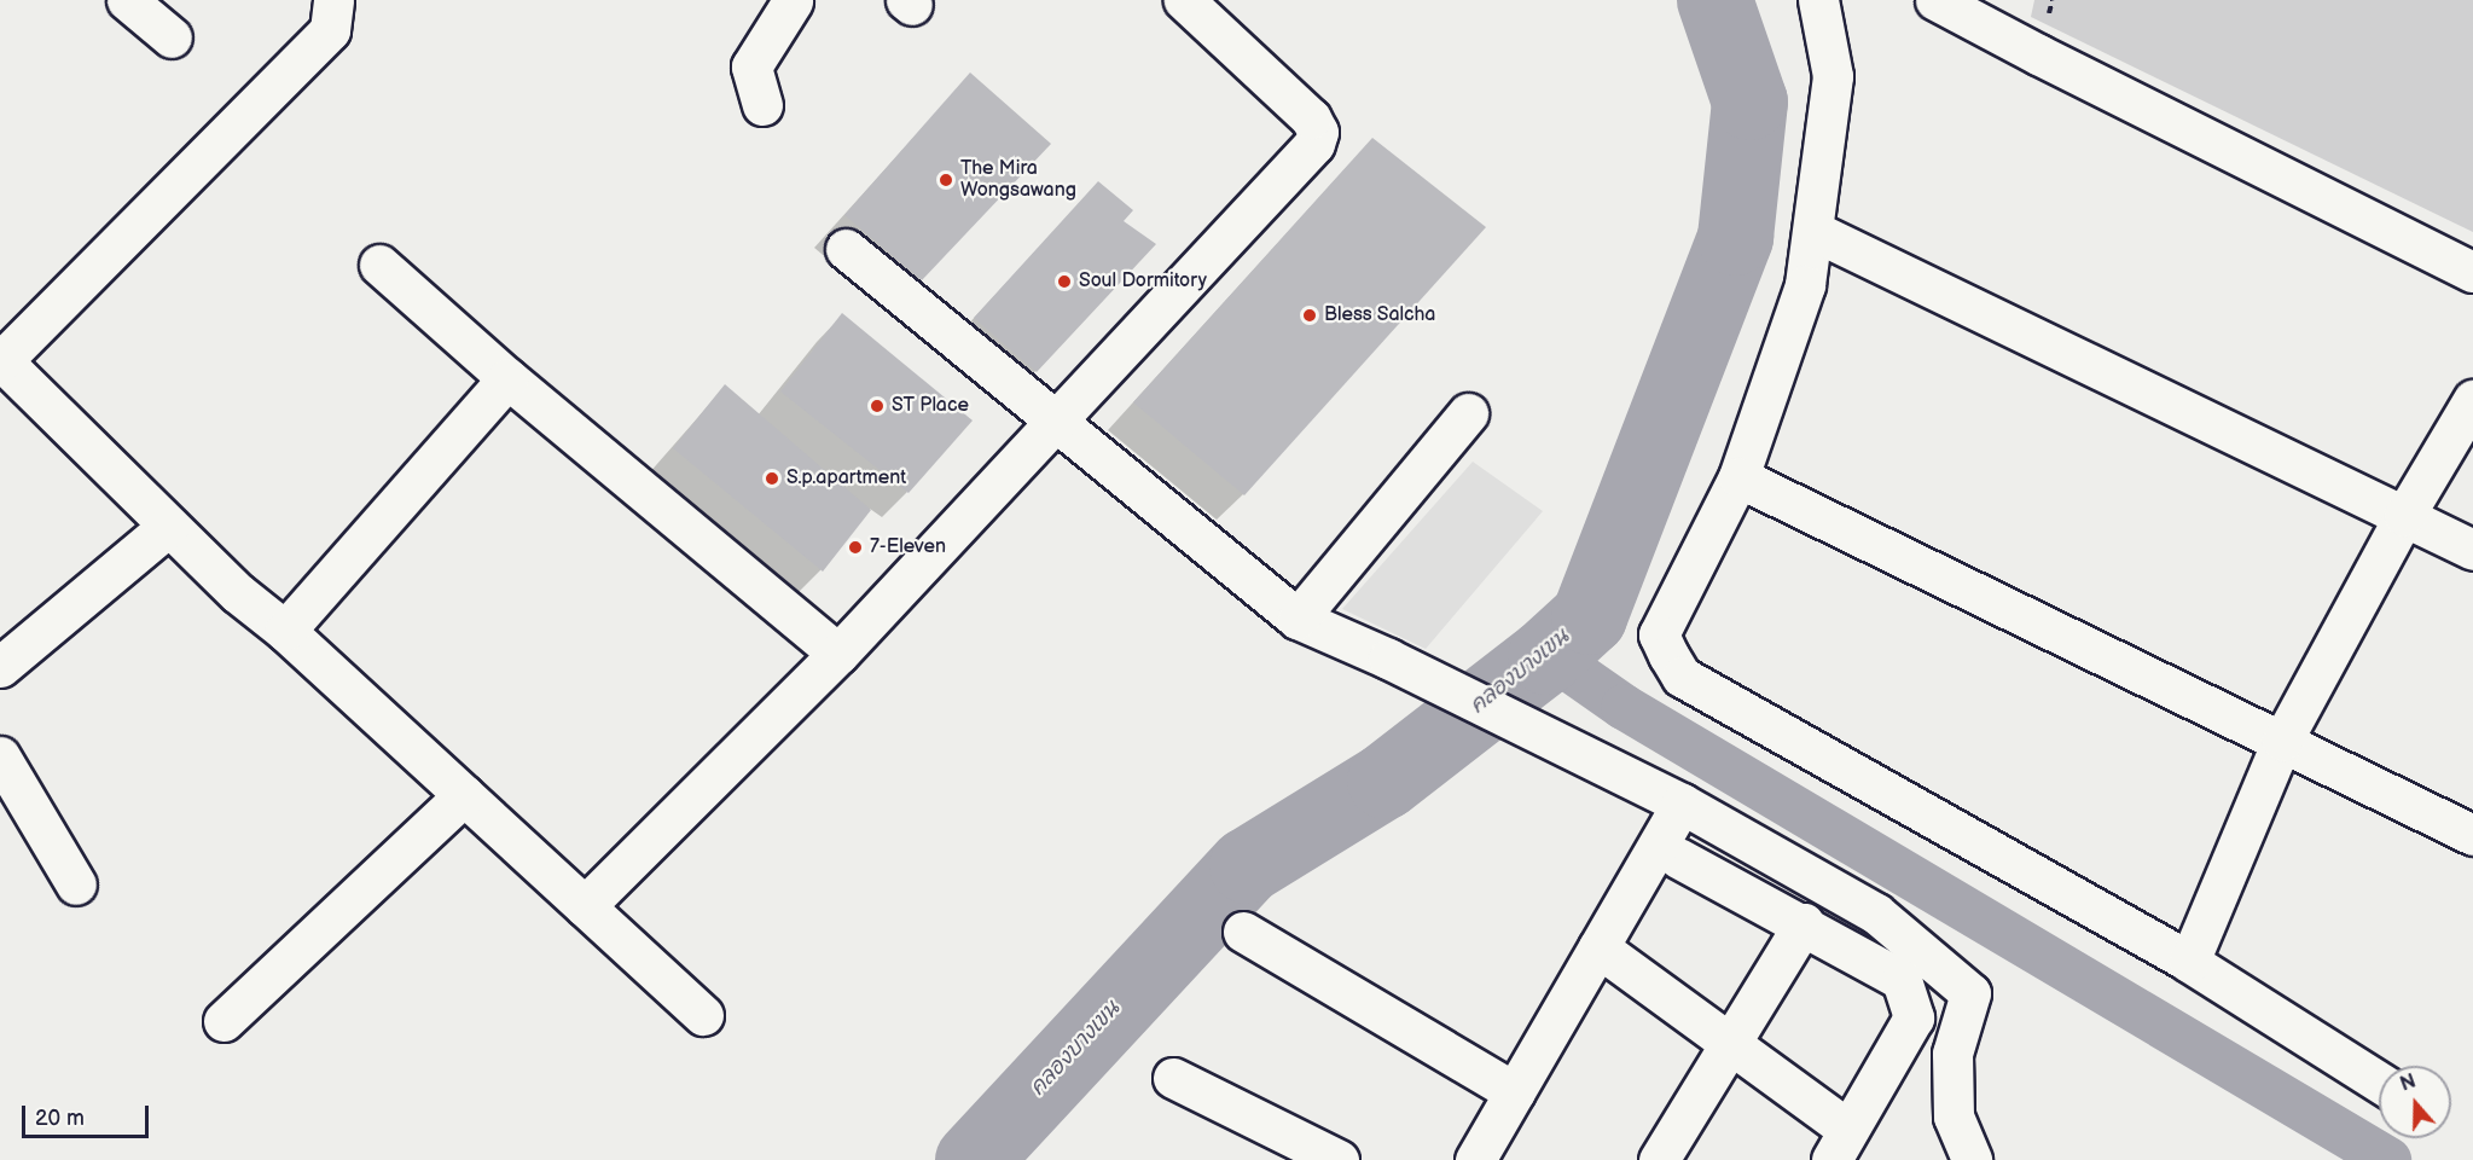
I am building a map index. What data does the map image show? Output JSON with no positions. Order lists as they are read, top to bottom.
{
  "water": ["คลองบางเขน"],
  "places": [
    "The Mira Wongsawang",
    "Soul Dormitory",
    "Bless Salcha",
    "ST Place",
    "S.p.apartment",
    "7-Eleven"
  ],
  "scale_bar": "20 m",
  "north": "top"
}
